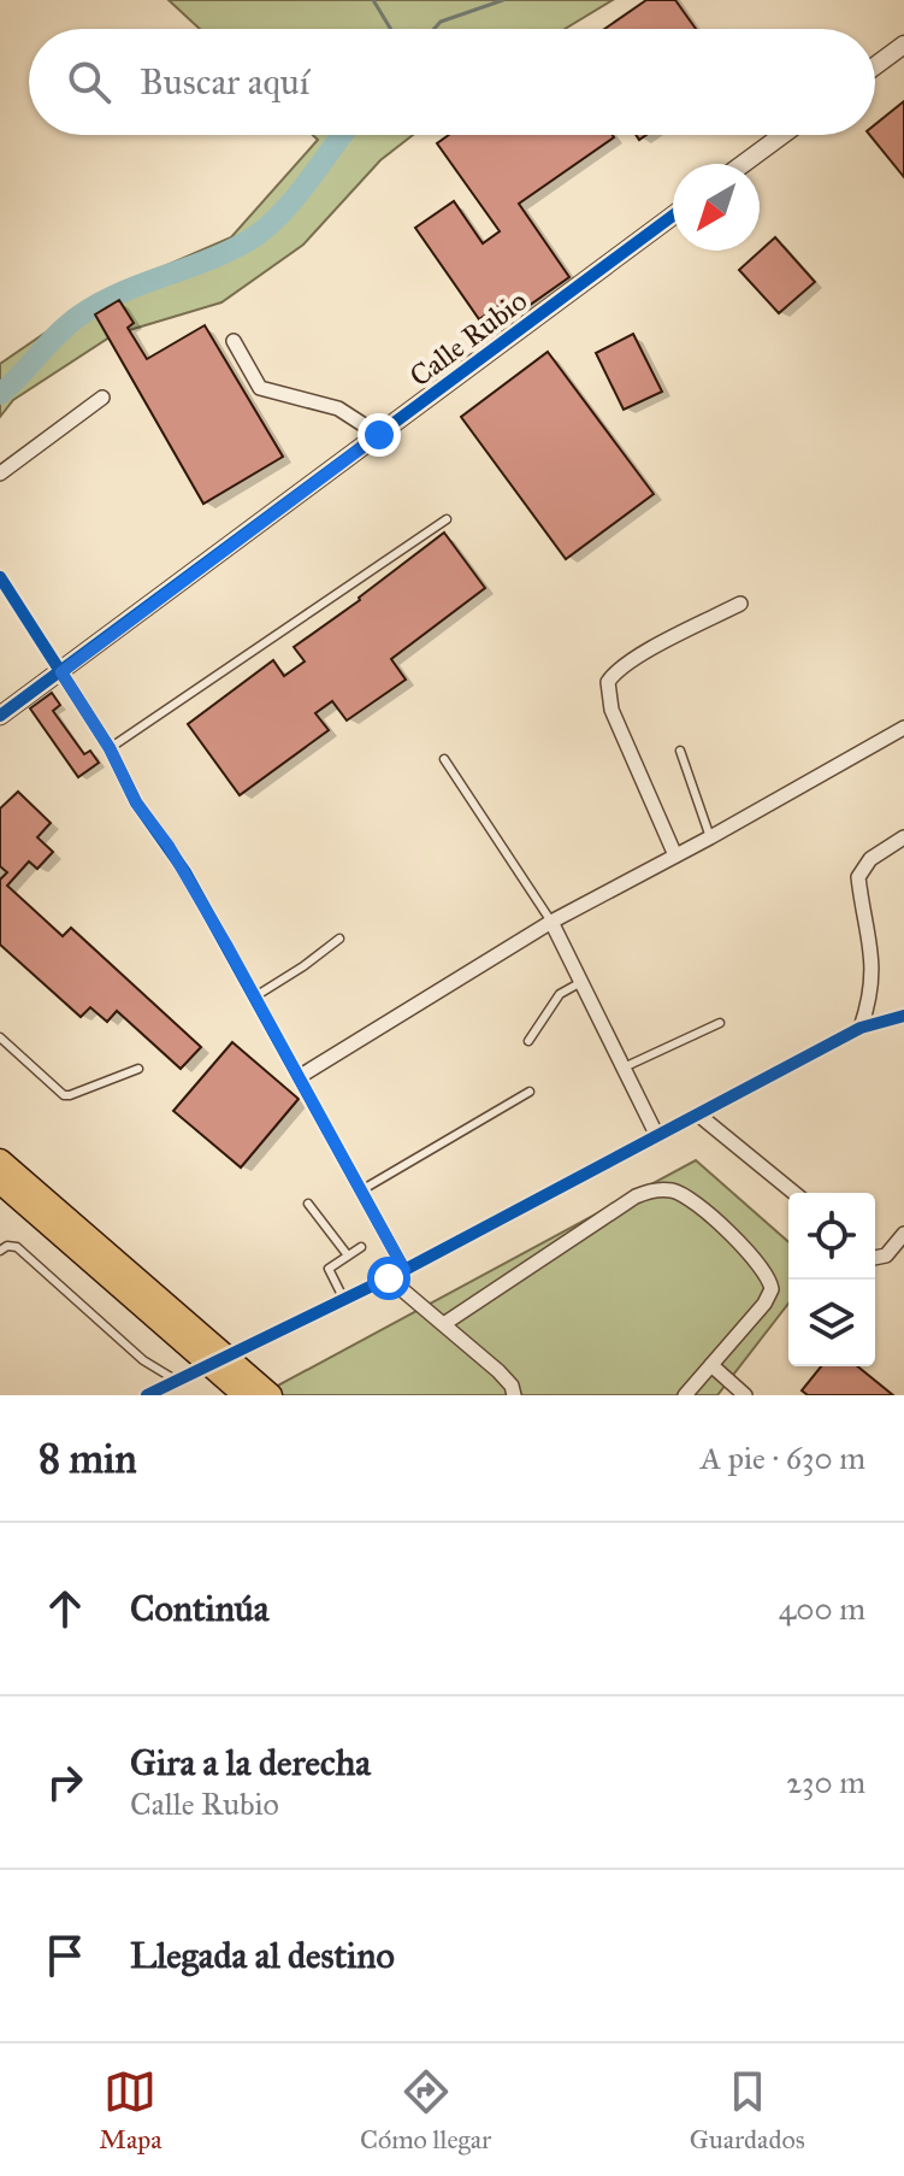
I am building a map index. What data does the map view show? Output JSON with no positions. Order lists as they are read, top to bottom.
{
  "streets": {
    "street": ["Calle Rubio"]
  },
  "north": "bottom left",
  "page": {
    "search": "Buscar aquí",
    "heading": ["8 min", "A pie · 630 m"],
    "list": [
      ["Continúa", "400 m"],
      ["Gira a la derecha", "Calle Rubio", "230 m"],
      "Llegada al destino"
    ],
    "nav": ["Mapa", "Cómo llegar", "Guardados"]
  }
}
